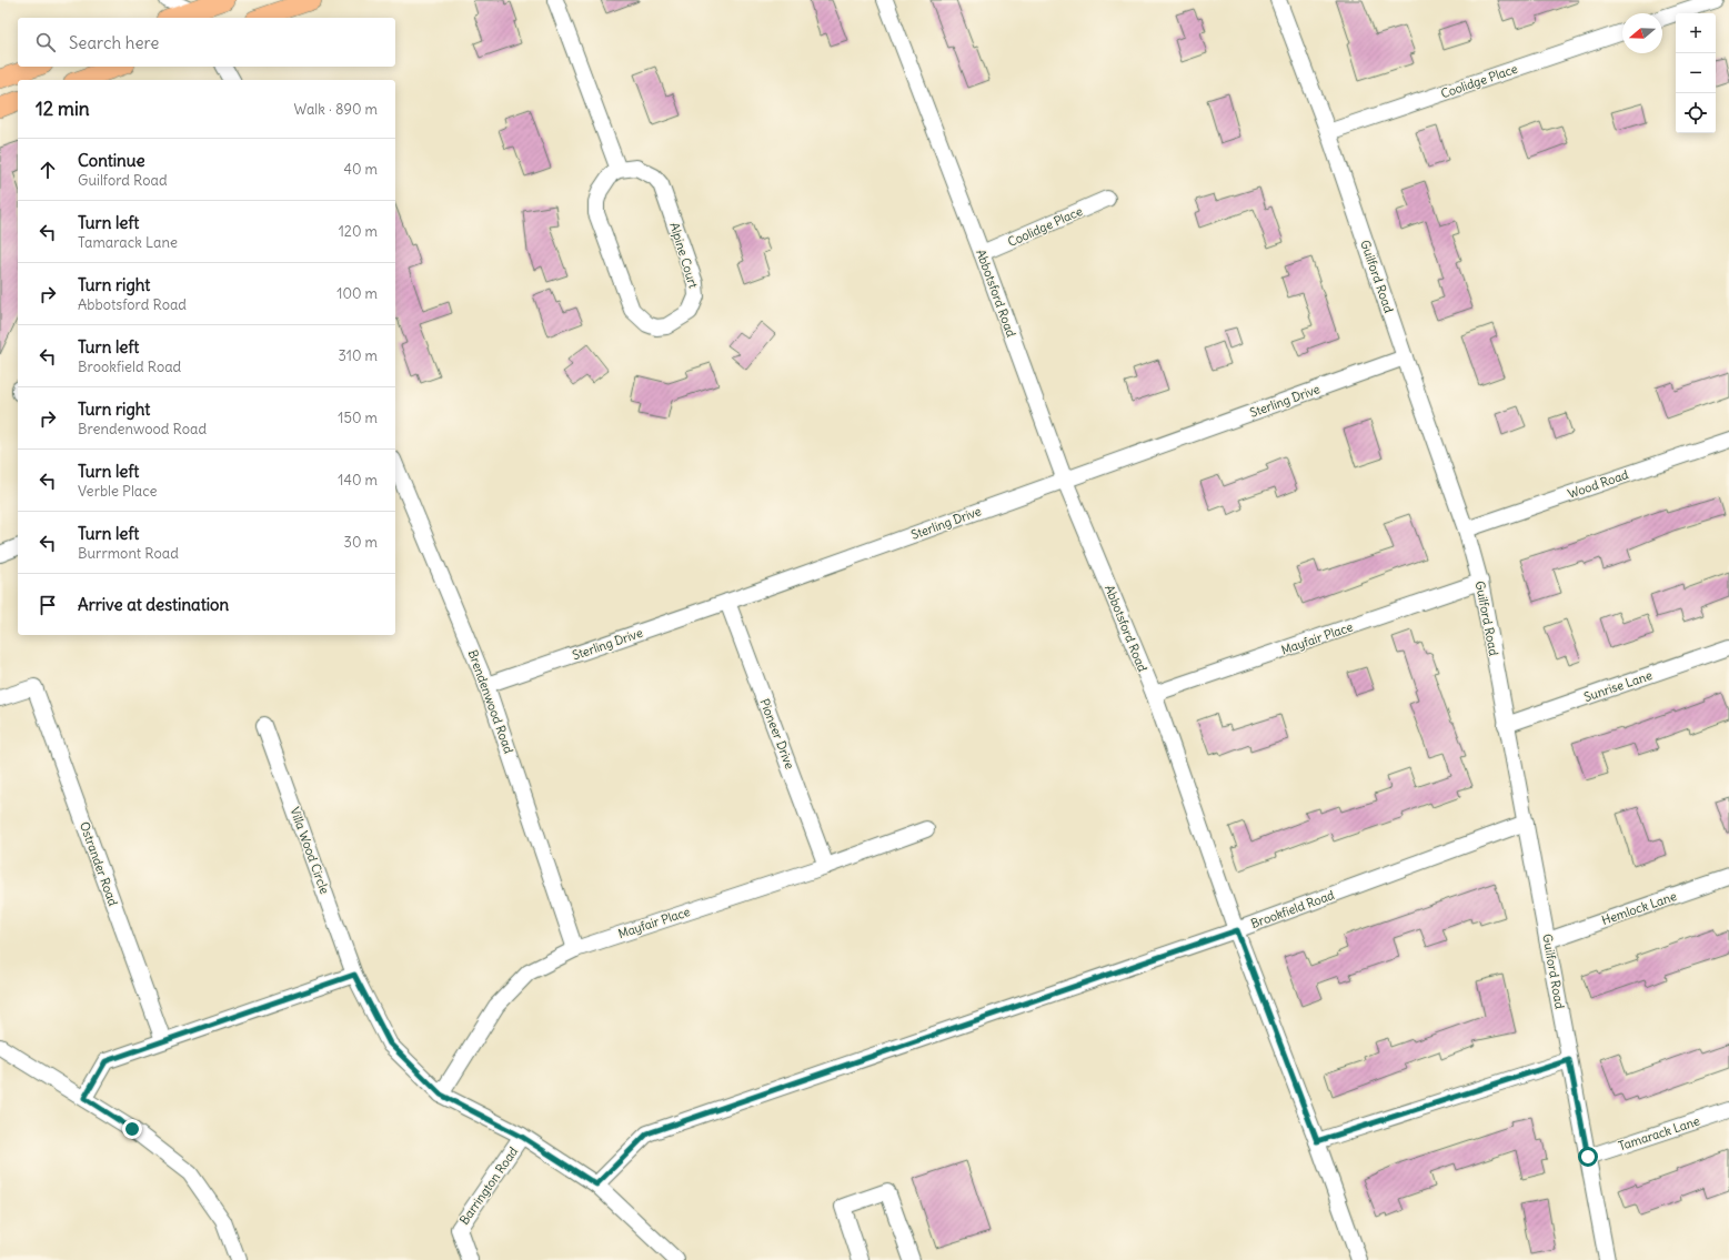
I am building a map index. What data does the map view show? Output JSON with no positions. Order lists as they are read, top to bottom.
{
  "streets": {
    "street": [
      "Coolidge Place",
      "Alpine Court",
      "Guilford Road",
      "Abbotsford Road",
      "Sterling Drive",
      "Wood Road",
      "Mayfair Place",
      "Sunrise Lane",
      "Brendenwood Road",
      "Pioneer Drive",
      "Villa Wood Circle",
      "Ostrander Road",
      "Hemlock Lane",
      "Brookfield Road",
      "Tamarack Lane",
      "Barrington Road"
    ]
  },
  "crossings": [
    ["Coolidge Place", "Guilford Road"],
    ["Coolidge Place", "Abbotsford Road"],
    ["Guilford Road", "Sterling Drive"],
    ["Guilford Road", "Wood Road"],
    ["Guilford Road", "Mayfair Place"],
    ["Guilford Road", "Sunrise Lane"],
    ["Guilford Road", "Hemlock Lane"],
    ["Guilford Road", "Brookfield Road"],
    ["Guilford Road", "Tamarack Lane"],
    ["Abbotsford Road", "Sterling Drive"],
    ["Abbotsford Road", "Mayfair Place"],
    ["Abbotsford Road", "Brookfield Road"],
    ["Sterling Drive", "Brendenwood Road"],
    ["Sterling Drive", "Pioneer Drive"],
    ["Mayfair Place", "Brendenwood Road"],
    ["Mayfair Place", "Pioneer Drive"]
  ],
  "north": "left",
  "page": {
    "map_buttons": ["+", "−"],
    "search": "Search here",
    "heading": ["12 min", "Walk · 890 m"],
    "list": [
      ["Continue", "Guilford Road", "40 m"],
      ["Turn left", "Tamarack Lane", "120 m"],
      ["Turn right", "Abbotsford Road", "100 m"],
      ["Turn left", "Brookfield Road", "310 m"],
      ["Turn right", "Brendenwood Road", "150 m"],
      ["Turn left", "Verble Place", "140 m"],
      ["Turn left", "Burrmont Road", "30 m"],
      "Arrive at destination"
    ]
  }
}
